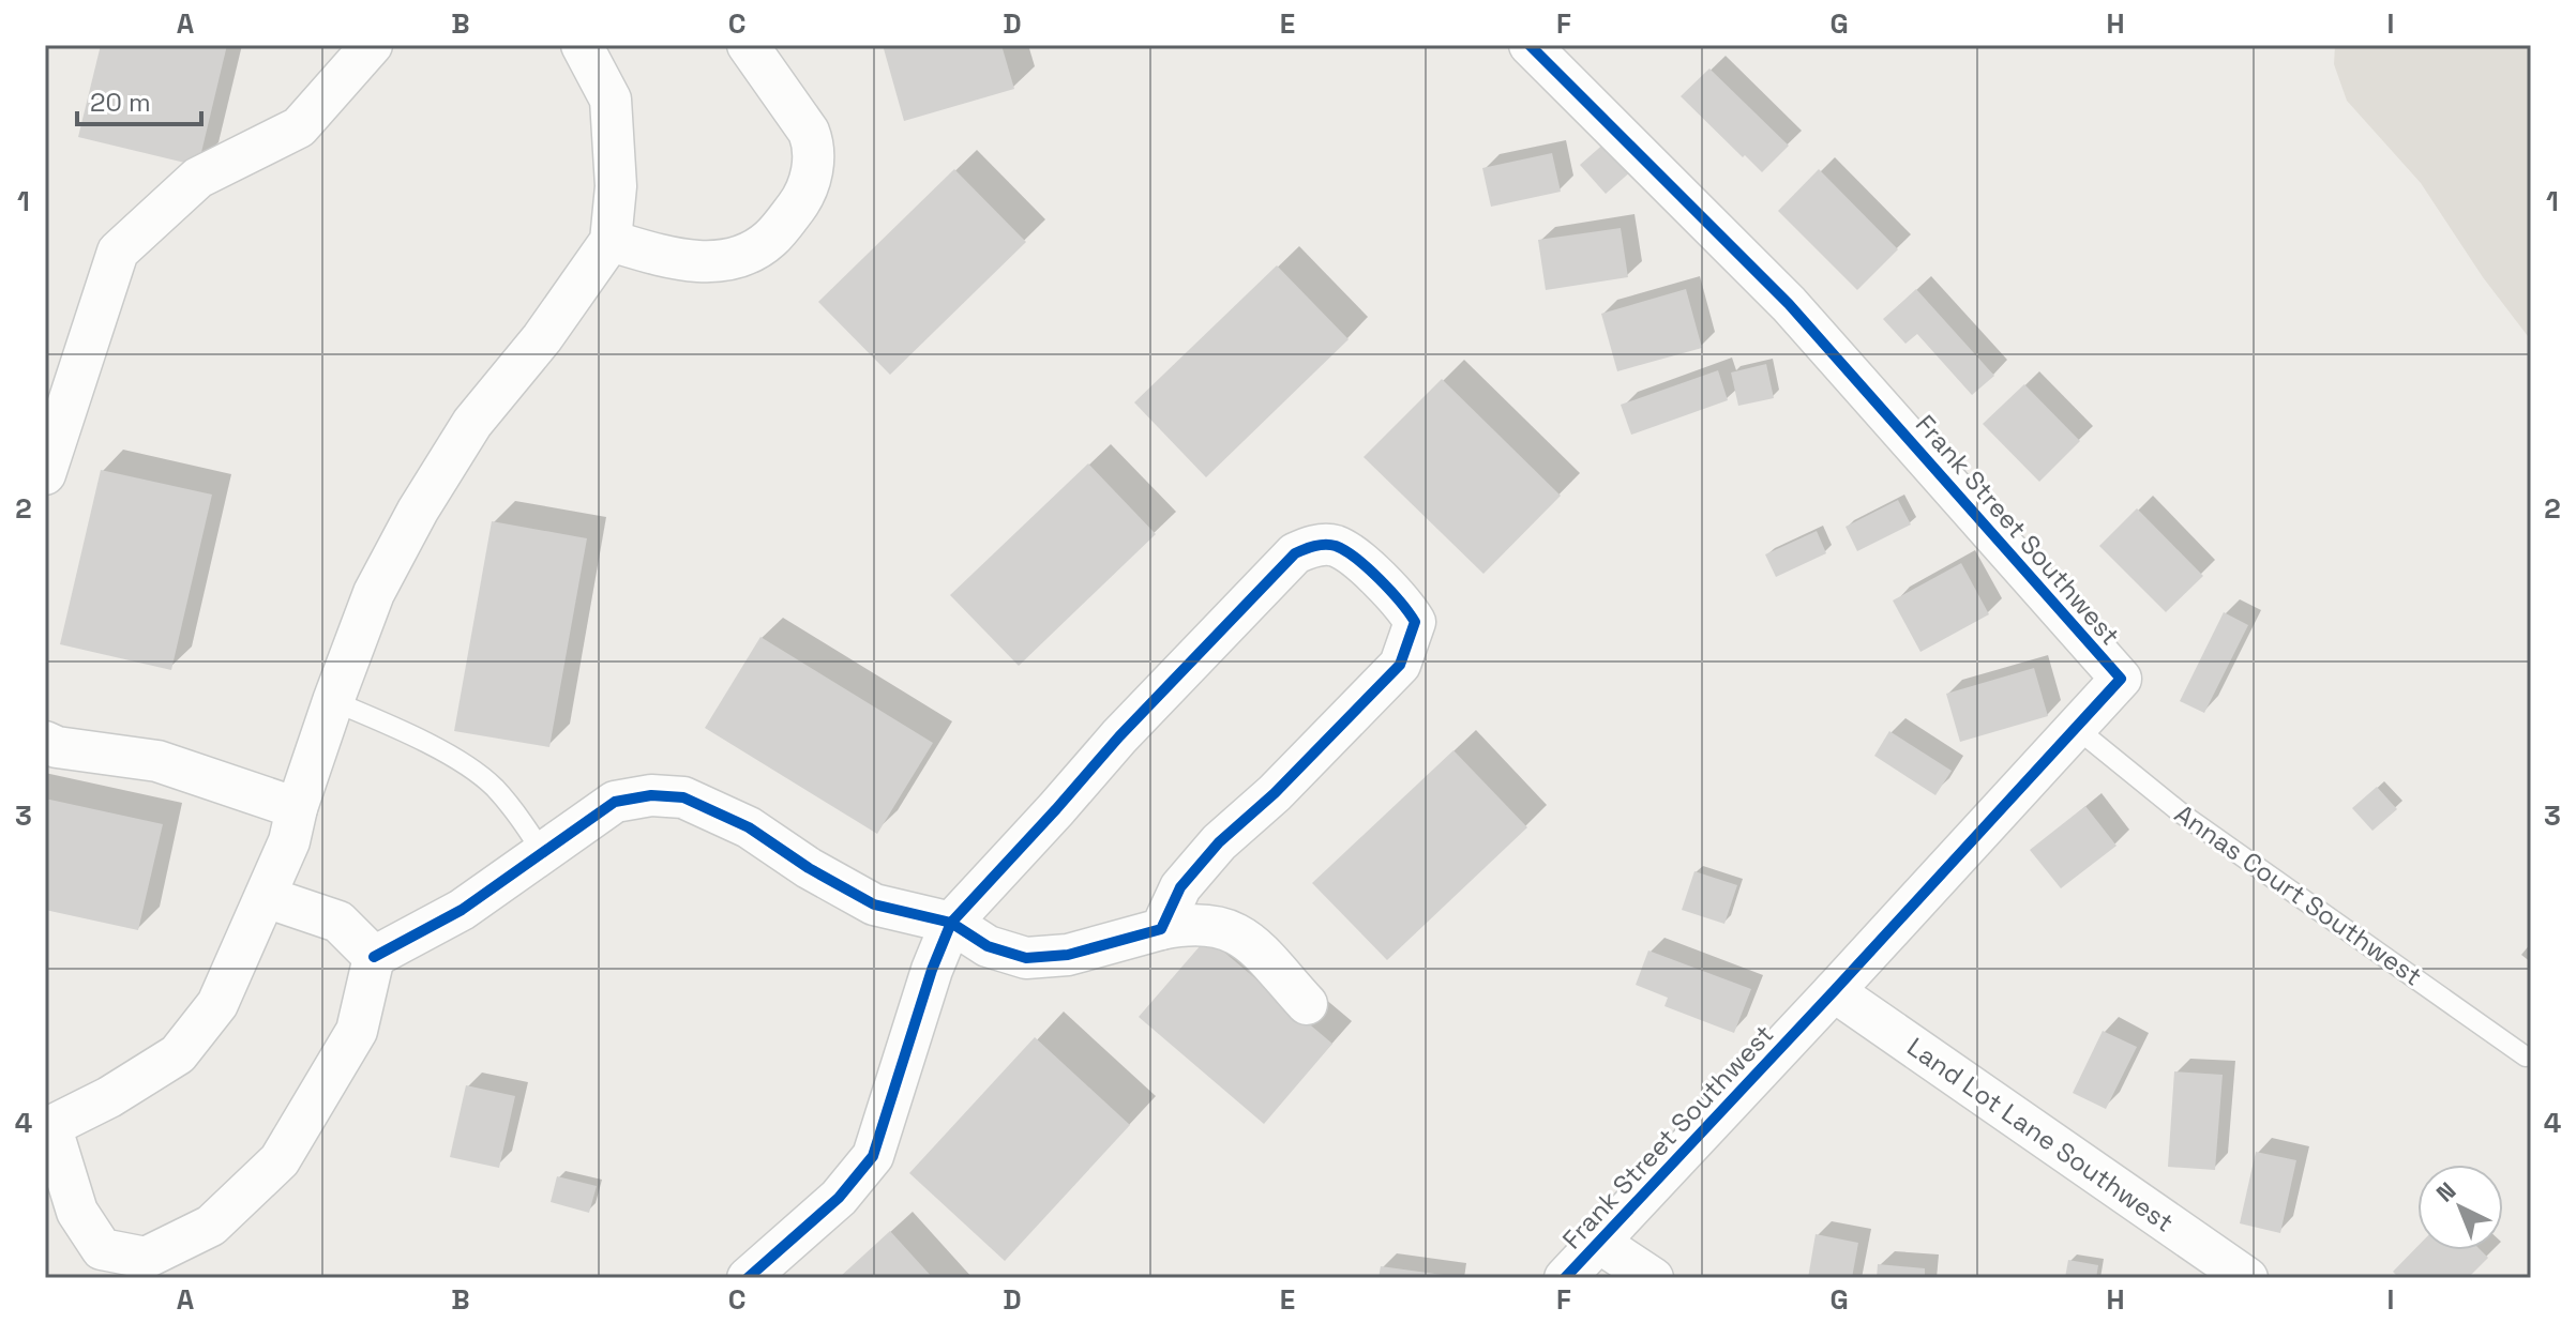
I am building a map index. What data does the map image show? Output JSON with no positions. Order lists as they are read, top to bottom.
{
  "streets": {
    "street": ["Frank Street Southwest", "Land Lot Lane Southwest"],
    "lane": ["Annas Court Southwest"]
  },
  "crossings": [
    ["Frank Street Southwest", "Annas Court Southwest"],
    ["Frank Street Southwest", "Land Lot Lane Southwest"]
  ],
  "scale_bar": "20 m",
  "north": "top left",
  "grid": {
    "columns": [
      "A",
      "B",
      "C",
      "D",
      "E",
      "F",
      "G",
      "H",
      "I"
    ],
    "rows": [
      "1",
      "2",
      "3",
      "4"
    ]
  }
}
